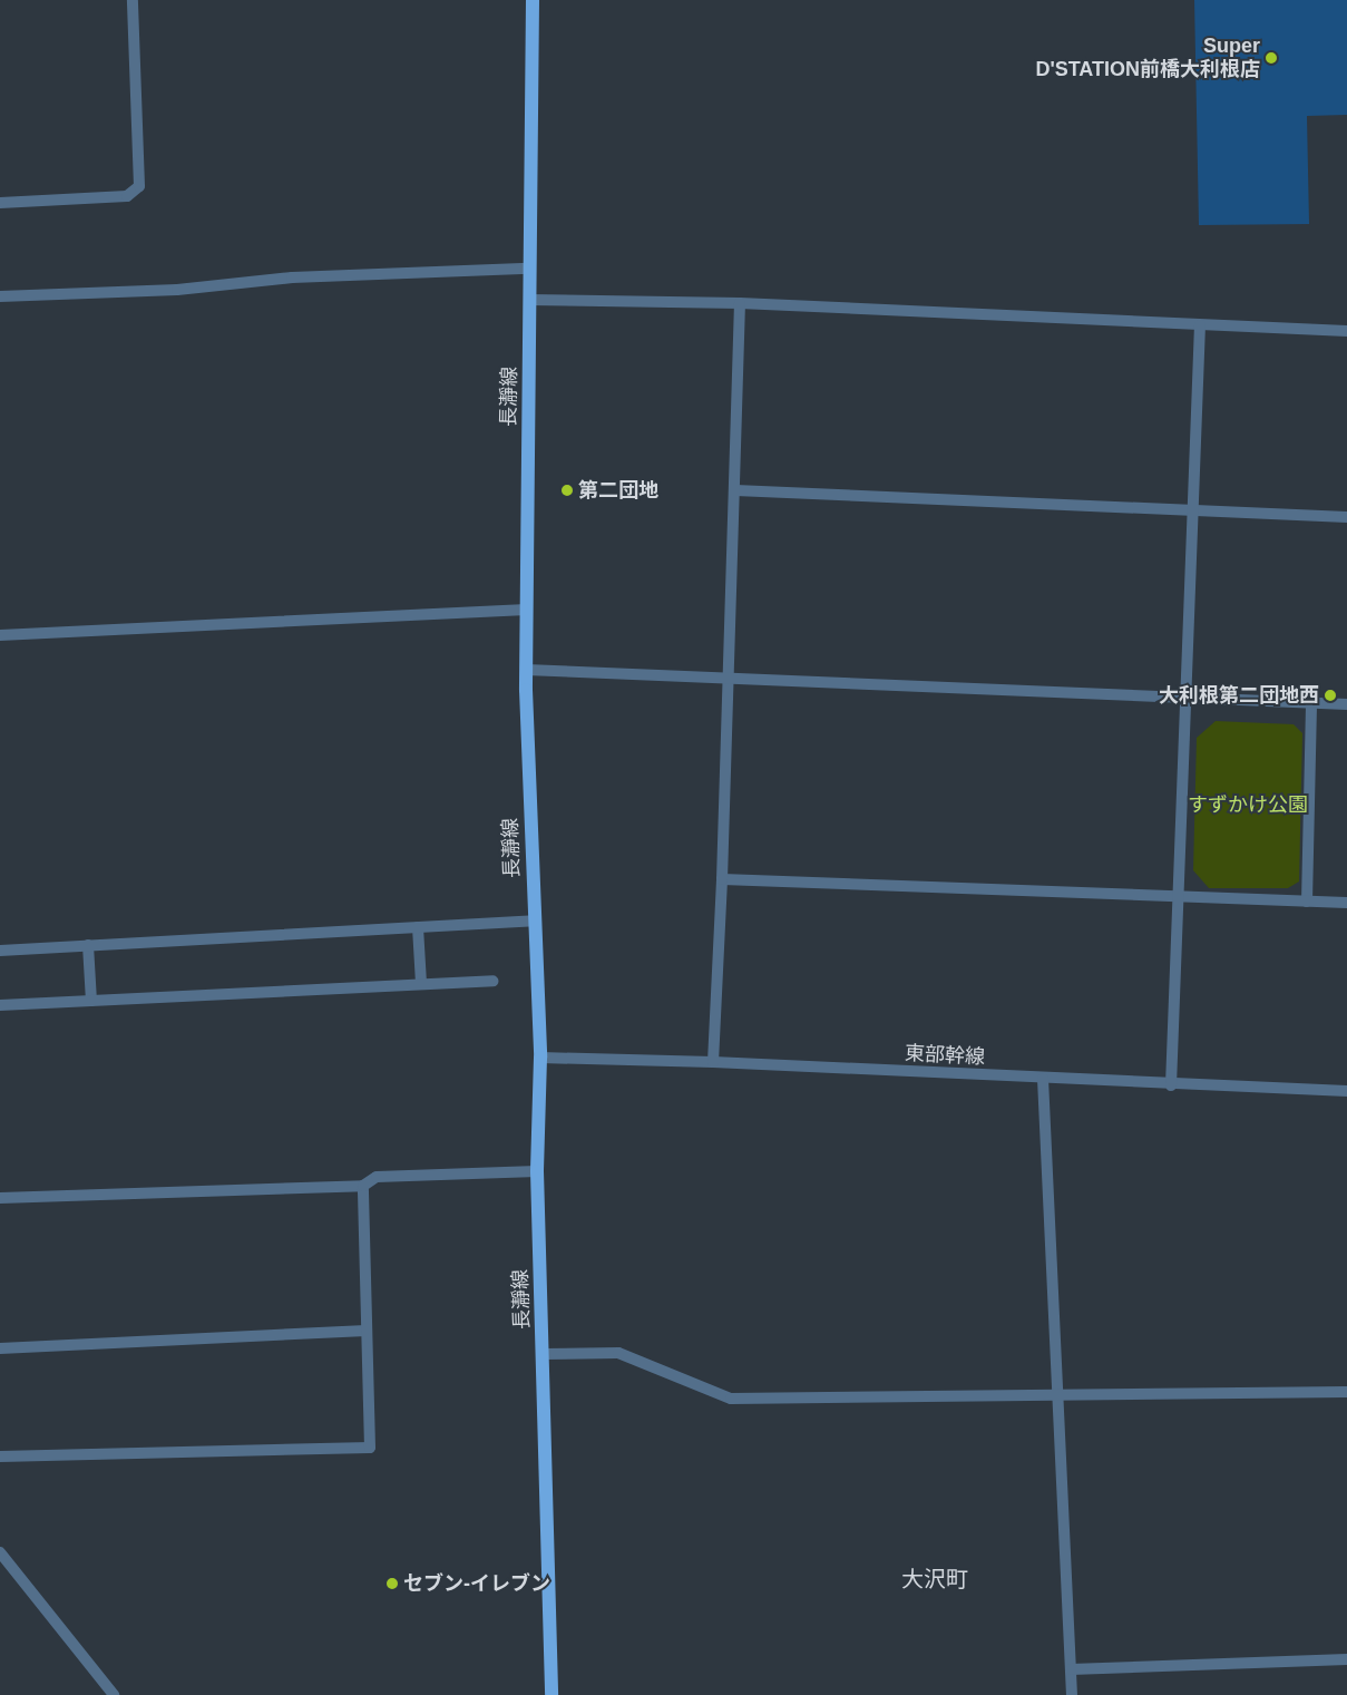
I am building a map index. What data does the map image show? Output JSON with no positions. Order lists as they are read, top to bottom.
{
  "streets": {
    "main road": ["長瀞線"],
    "street": ["東部幹線"]
  },
  "crossings": [
    ["長瀞線", "東部幹線"]
  ],
  "districts": ["大沢町"],
  "parks": ["すずかけ公園"],
  "places": [
    "Super D'STATION前橋大利根店",
    "第二団地",
    "大利根第二団地西",
    "セブン-イレブン"
  ]
}
